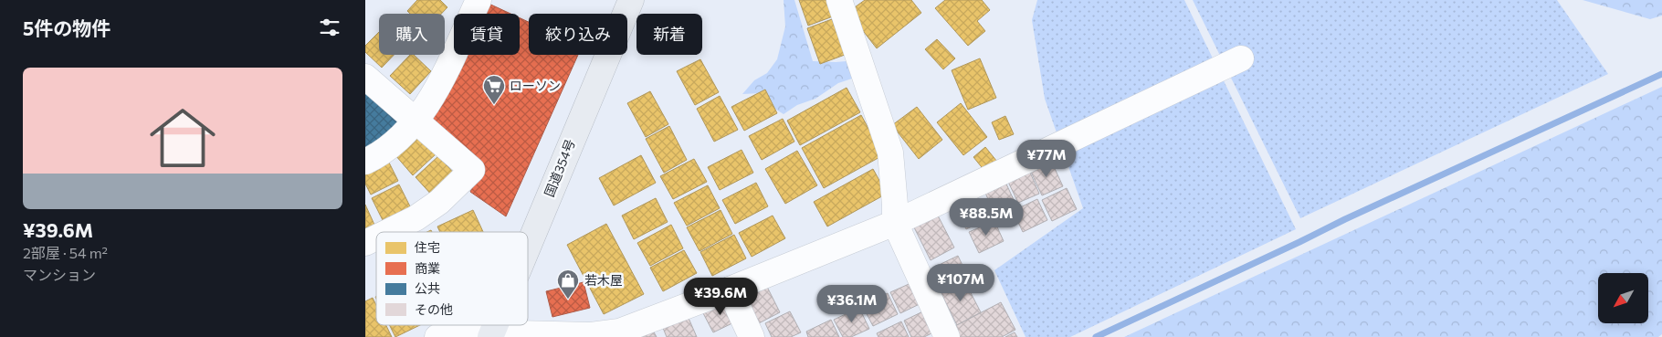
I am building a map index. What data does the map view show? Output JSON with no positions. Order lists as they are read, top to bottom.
{
  "streets": {
    "highway": ["国道354号"]
  },
  "places": {
    "supermarket": ["ローソン"],
    "shop": ["若木屋"]
  },
  "legend": [
    "住宅",
    "商業",
    "公共",
    "その他"
  ],
  "north": "bottom left",
  "page": {
    "heading": "5件の物件",
    "chip": [
      "購入",
      "賃貸",
      "絞り込み",
      "新着"
    ],
    "list": [
      {
        "name": "¥39.6M",
        "note": "2部屋 · 54 m² · マンション"
      }
    ],
    "price": [
      "¥77M",
      "¥88.5M",
      "¥107M",
      "¥39.6M",
      "¥36.1M"
    ]
  }
}
